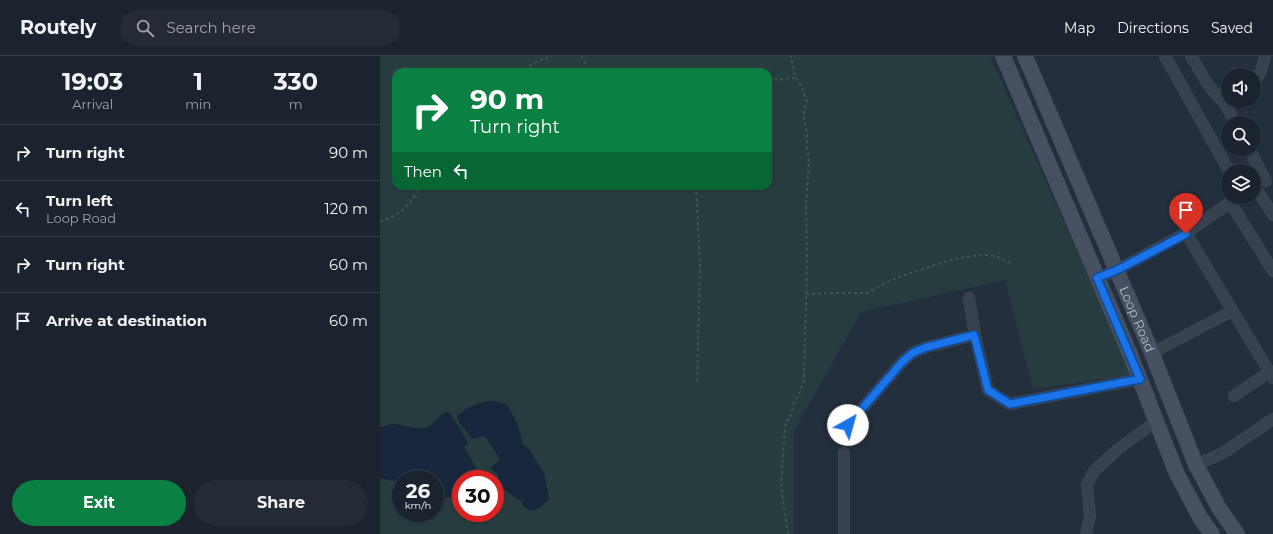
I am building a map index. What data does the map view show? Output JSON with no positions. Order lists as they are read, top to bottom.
{
  "streets": {
    "main road": ["Loop Road"]
  },
  "page": {
    "header": "Routely",
    "search": "Search here",
    "nav": ["Map", "Directions", "Saved"],
    "eta": [
      "19:03",
      "Arrival",
      "1",
      "min",
      "330",
      "m"
    ],
    "turn": ["90 m", "Turn right"],
    "list": [
      {
        "name": "Turn right",
        "value": "90 m"
      },
      {
        "name": "Turn left",
        "note": "Loop Road",
        "value": "120 m"
      },
      {
        "name": "Turn right",
        "value": "60 m"
      },
      {
        "name": "Arrive at destination",
        "value": "60 m"
      }
    ],
    "then": "Then",
    "speed": "26 km/h",
    "limit": "30",
    "buttons": ["Exit", "Share"]
  }
}
